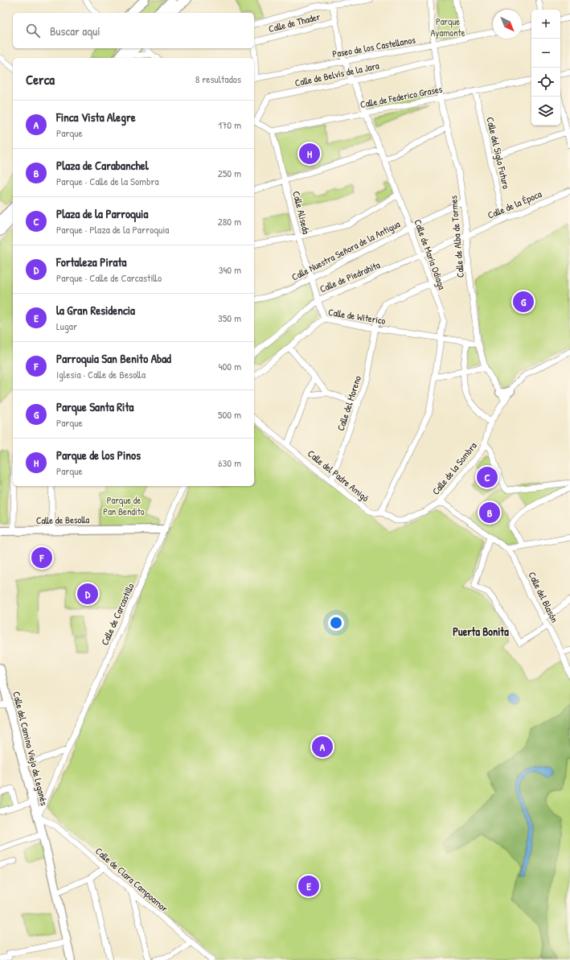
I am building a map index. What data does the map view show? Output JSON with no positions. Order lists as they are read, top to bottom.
{
  "streets": {
    "street": [
      "Calle de Thader",
      "Paseo de los Castellanos",
      "Calle de Belvís de la Jara",
      "Calle de Federico Grases",
      "Calle del Siglo Futuro",
      "Calle de la Época",
      "Calle Aliseda",
      "Calle de Alba de Tormes",
      "Calle Nuestra Señora de la Antigua",
      "Calle de María Odiaga",
      "Calle de Piedrahíta",
      "Calle de Witerico",
      "Calle del Moreno",
      "Calle de la Sombra",
      "Calle del Padre Amigó",
      "Calle de Besolla",
      "Calle del Blasón",
      "Calle de Carcastillo",
      "Calle del Camino Viejo de Leganés",
      "Calle de Clara Campoamor"
    ]
  },
  "crossings": [
    ["Calle de Thader", "Paseo de los Castellanos"],
    ["Calle de Thader", "Calle de María Odiaga"],
    ["Paseo de los Castellanos", "Calle de Alba de Tormes"],
    ["Paseo de los Castellanos", "Calle de María Odiaga"],
    ["Calle de Belvís de la Jara", "Calle de Alba de Tormes"],
    ["Calle de Belvís de la Jara", "Calle de María Odiaga"],
    ["Calle de Federico Grases", "Calle del Siglo Futuro"],
    ["Calle de Federico Grases", "Calle Aliseda"],
    ["Calle de Federico Grases", "Calle de Alba de Tormes"],
    ["Calle de Federico Grases", "Calle de María Odiaga"],
    ["Calle del Siglo Futuro", "Calle de la Época"],
    ["Calle de la Época", "Calle de Alba de Tormes"],
    ["Calle de la Época", "Calle de Piedrahíta"],
    ["Calle Aliseda", "Calle Nuestra Señora de la Antigua"],
    ["Calle Aliseda", "Calle de Piedrahíta"],
    ["Calle Aliseda", "Calle de Witerico"],
    ["Calle de Alba de Tormes", "Calle Nuestra Señora de la Antigua"],
    ["Calle de Alba de Tormes", "Calle de Piedrahíta"],
    ["Calle de Alba de Tormes", "Calle de Witerico"],
    ["Calle de Alba de Tormes", "Calle del Moreno"],
    ["Calle de Alba de Tormes", "Calle de la Sombra"],
    ["Calle Nuestra Señora de la Antigua", "Calle de María Odiaga"],
    ["Calle de María Odiaga", "Calle de Piedrahíta"],
    ["Calle de María Odiaga", "Calle de Witerico"],
    ["Calle de María Odiaga", "Calle del Moreno"],
    ["Calle de María Odiaga", "Calle del Padre Amigó"],
    ["Calle de Witerico", "Calle del Moreno"],
    ["Calle del Moreno", "Calle del Padre Amigó"],
    ["Calle de la Sombra", "Calle del Padre Amigó"],
    ["Calle de la Sombra", "Calle del Blasón"],
    ["Calle de Besolla", "Calle de Carcastillo"],
    ["Calle de Carcastillo", "Calle del Camino Viejo de Leganés"],
    ["Calle de Carcastillo", "Calle de Clara Campoamor"],
    ["Calle del Camino Viejo de Leganés", "Calle de Clara Campoamor"]
  ],
  "districts": ["Puerta Bonita"],
  "parks": ["Parque Ayamonte", "Parque de Pan Bendito"],
  "north": "bottom right",
  "page": {
    "map_buttons": ["+", "−"],
    "search": "Buscar aquí",
    "heading": ["Cerca", "8 resultados"],
    "list": [
      {
        "mark": "A",
        "name": "Finca Vista Alegre",
        "note": "Parque",
        "value": "170 m"
      },
      {
        "mark": "B",
        "name": "Plaza de Carabanchel",
        "note": "Parque · Calle de la Sombra",
        "value": "250 m"
      },
      {
        "mark": "C",
        "name": "Plaza de la Parroquia",
        "note": "Parque · Plaza de la Parroquia",
        "value": "280 m"
      },
      {
        "mark": "D",
        "name": "Fortaleza Pirata",
        "note": "Parque · Calle de Carcastillo",
        "value": "340 m"
      },
      {
        "mark": "E",
        "name": "la Gran Residencia",
        "note": "Lugar",
        "value": "350 m"
      },
      {
        "mark": "F",
        "name": "Parroquia San Benito Abad",
        "note": "Iglesia · Calle de Besolla",
        "value": "400 m"
      },
      {
        "mark": "G",
        "name": "Parque Santa Rita",
        "note": "Parque",
        "value": "500 m"
      },
      {
        "mark": "H",
        "name": "Parque de los Pinos",
        "note": "Parque",
        "value": "630 m"
      }
    ],
    "pins": [
      "H",
      "G",
      "C",
      "B",
      "F",
      "D",
      "A",
      "E"
    ]
  }
}
